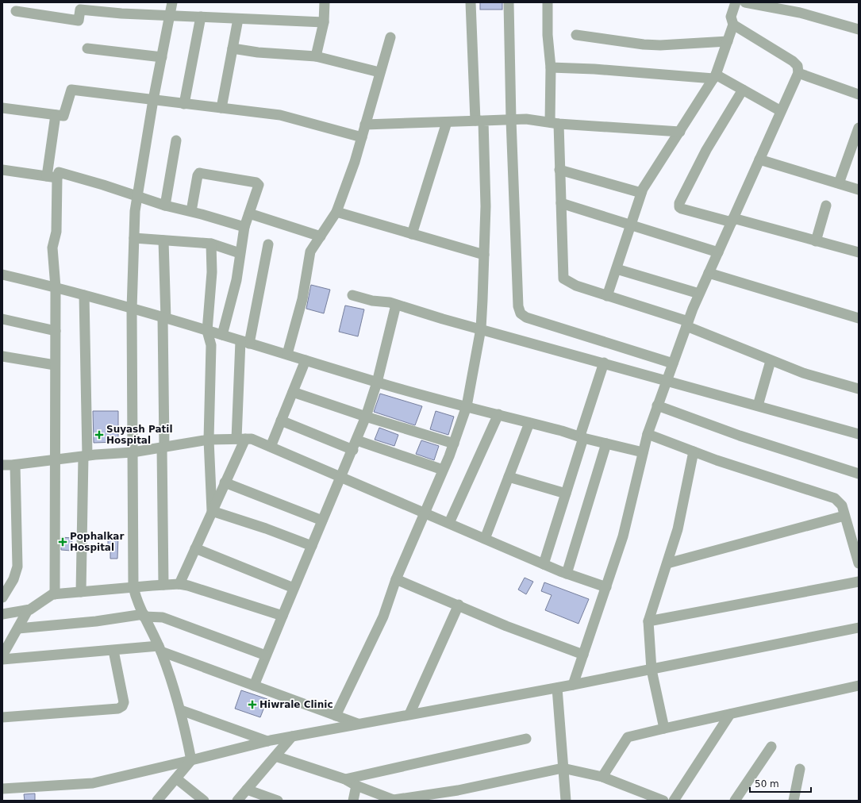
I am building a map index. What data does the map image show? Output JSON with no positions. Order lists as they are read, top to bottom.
{
  "places": {
    "health": ["Suyash Patil Hospital", "Pophalkar Hospital", "Hiwrale Clinic"]
  },
  "scale_bar": "50 m"
}
